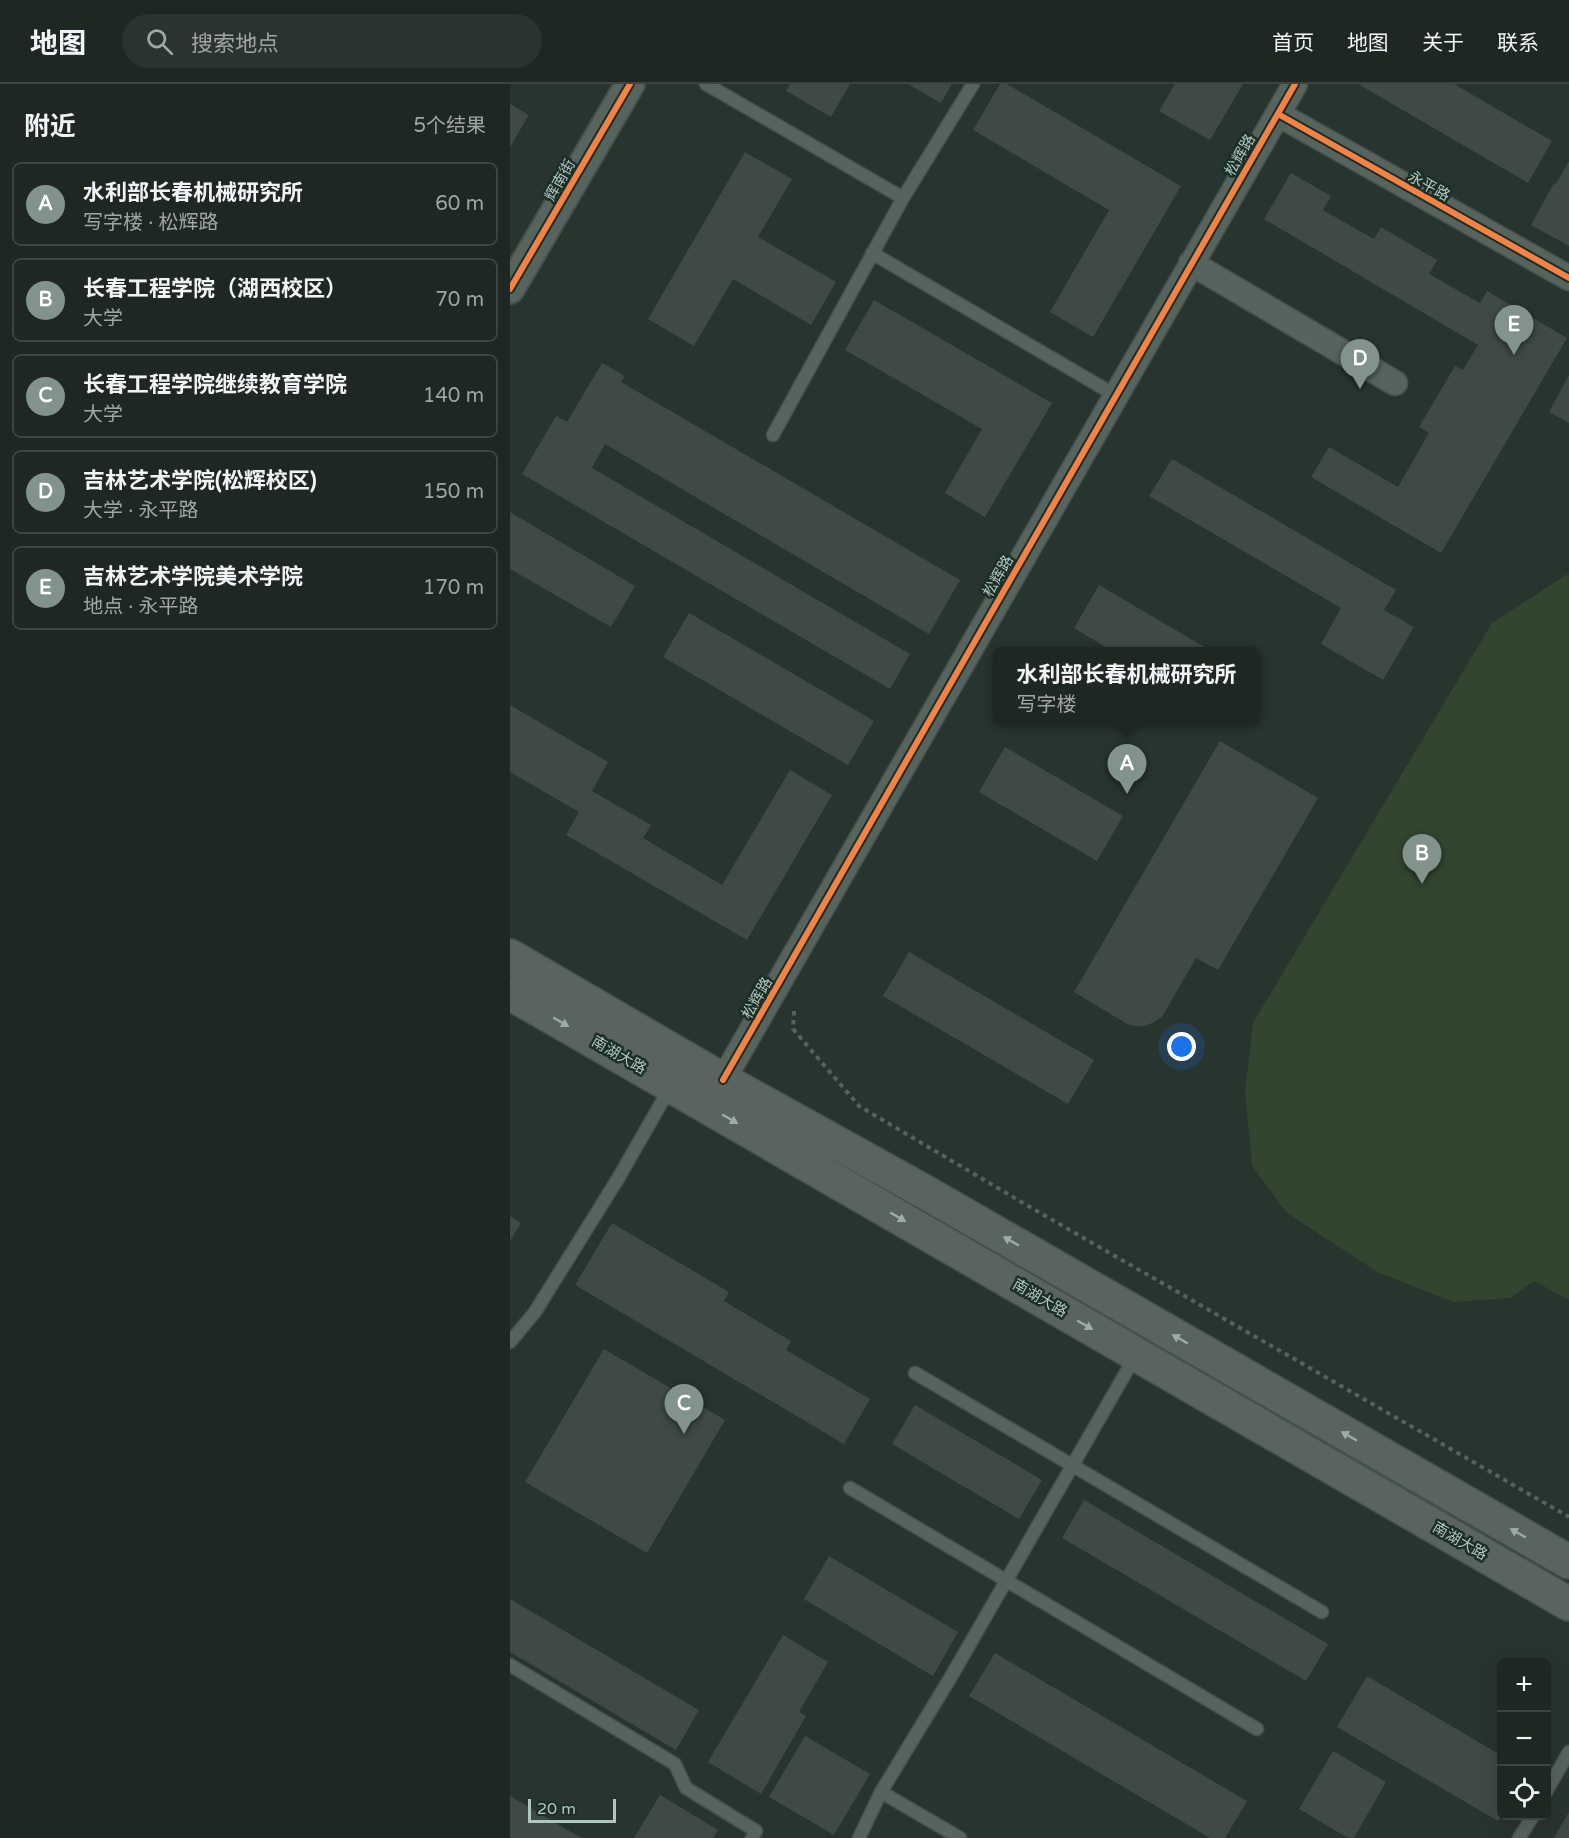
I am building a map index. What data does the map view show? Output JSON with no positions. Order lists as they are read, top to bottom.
{
  "streets": {
    "main road": ["南湖大路"],
    "street": ["松辉路", "辉南街", "永平路"]
  },
  "crossings": [
    ["松辉路", "永平路"],
    ["松辉路", "南湖大路"]
  ],
  "scale_bar": "20 m",
  "page": {
    "header": "地图",
    "search": "搜索地点",
    "nav": [
      "首页",
      "地图",
      "关于",
      "联系"
    ],
    "heading": ["附近", "5个结果"],
    "list": [
      {
        "mark": "A",
        "name": "水利部长春机械研究所",
        "note": "写字楼 · 松辉路",
        "value": "60 m"
      },
      {
        "mark": "B",
        "name": "长春工程学院（湖西校区）",
        "note": "大学",
        "value": "70 m"
      },
      {
        "mark": "C",
        "name": "长春工程学院继续教育学院",
        "note": "大学",
        "value": "140 m"
      },
      {
        "mark": "D",
        "name": "吉林艺术学院(松辉校区)",
        "note": "大学 · 永平路",
        "value": "150 m"
      },
      {
        "mark": "E",
        "name": "吉林艺术学院美术学院",
        "note": "地点 · 永平路",
        "value": "170 m"
      }
    ],
    "pins": [
      "E",
      "D",
      "A",
      "B",
      "C"
    ],
    "popup": ["水利部长春机械研究所", "写字楼"],
    "map_buttons": ["+", "−"],
    "scale": "20 m"
  }
}
